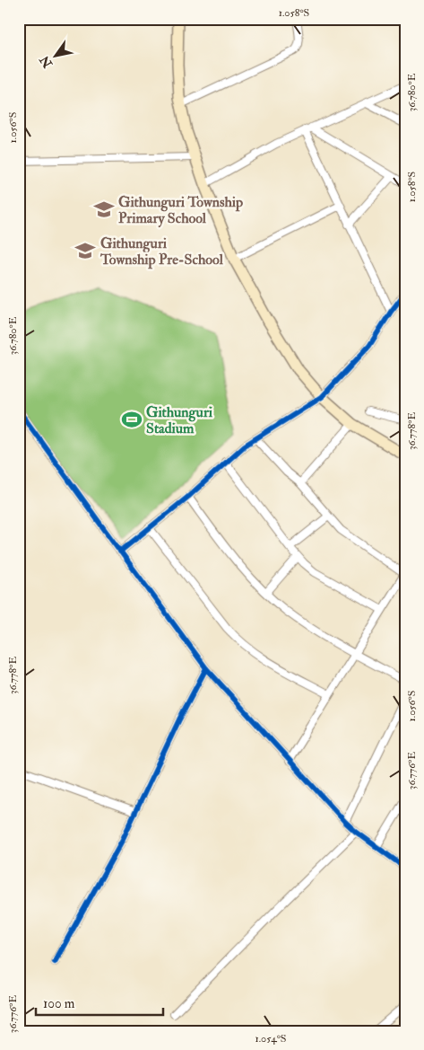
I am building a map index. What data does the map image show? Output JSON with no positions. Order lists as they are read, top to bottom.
{
  "places": {
    "school or university": ["Githunguri Township Primary School", "Githunguri Township Pre-School"],
    "sports": ["Githunguri Stadium"]
  },
  "scale_bar": "100 m",
  "north": "bottom left",
  "coordinates": [
    "1.058°S",
    "36.780°E",
    "1.056°S",
    "36.778°E",
    "36.776°E",
    "1.054°S"
  ]
}
